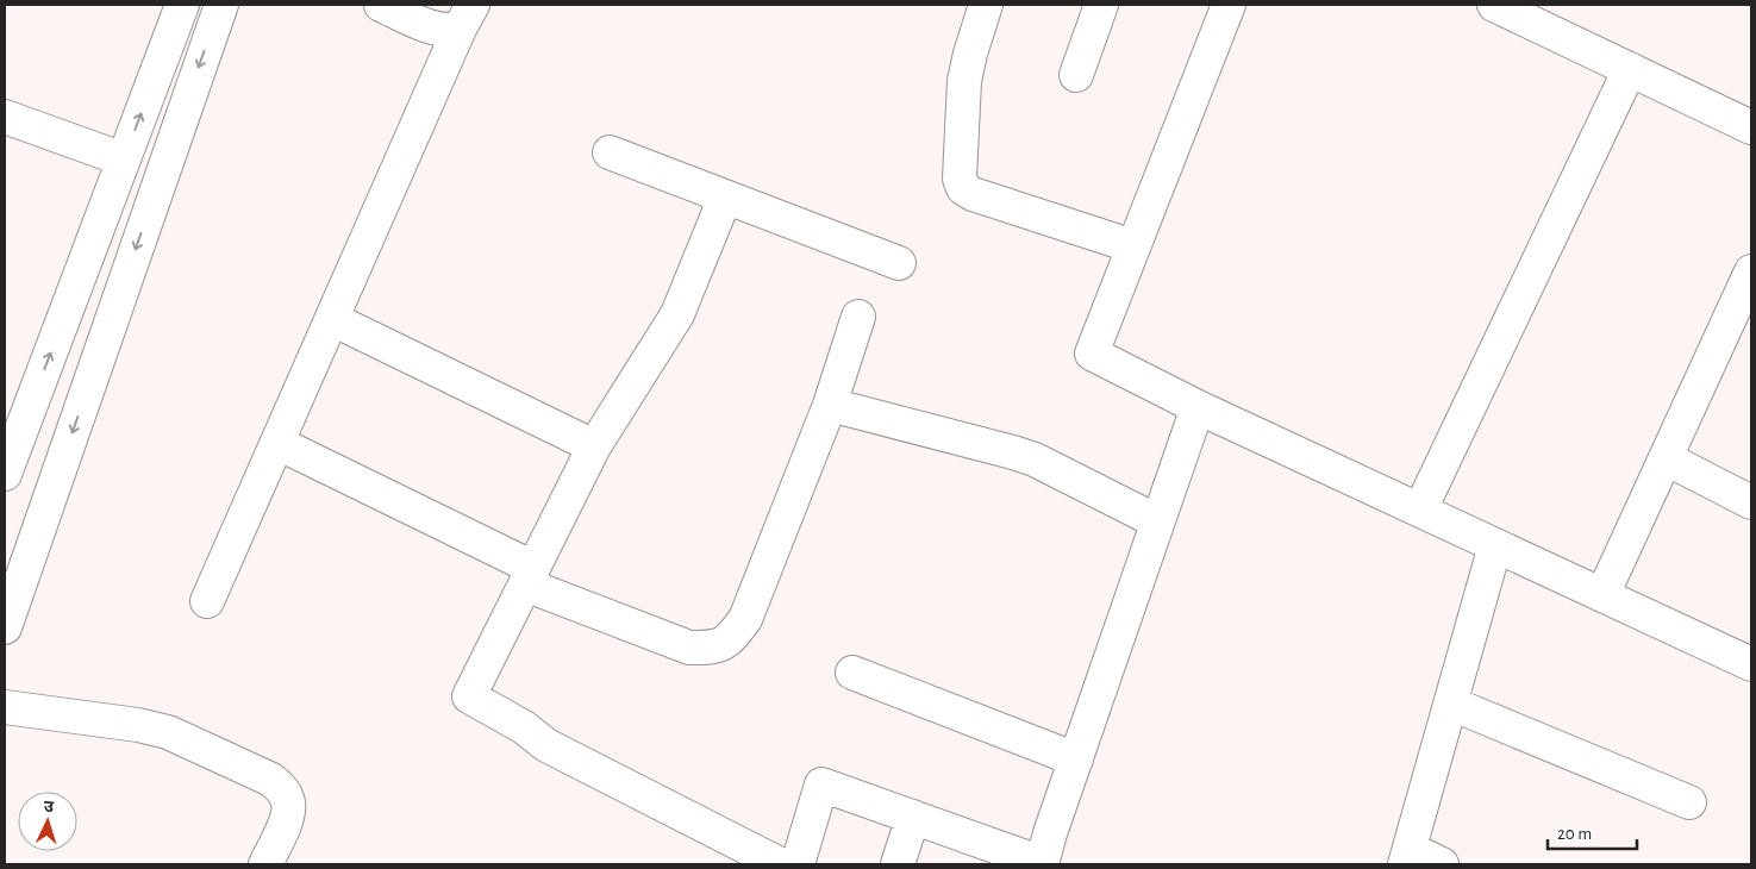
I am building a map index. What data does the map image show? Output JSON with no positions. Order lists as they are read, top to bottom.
{
  "scale_bar": "20 m",
  "north": "top"
}
